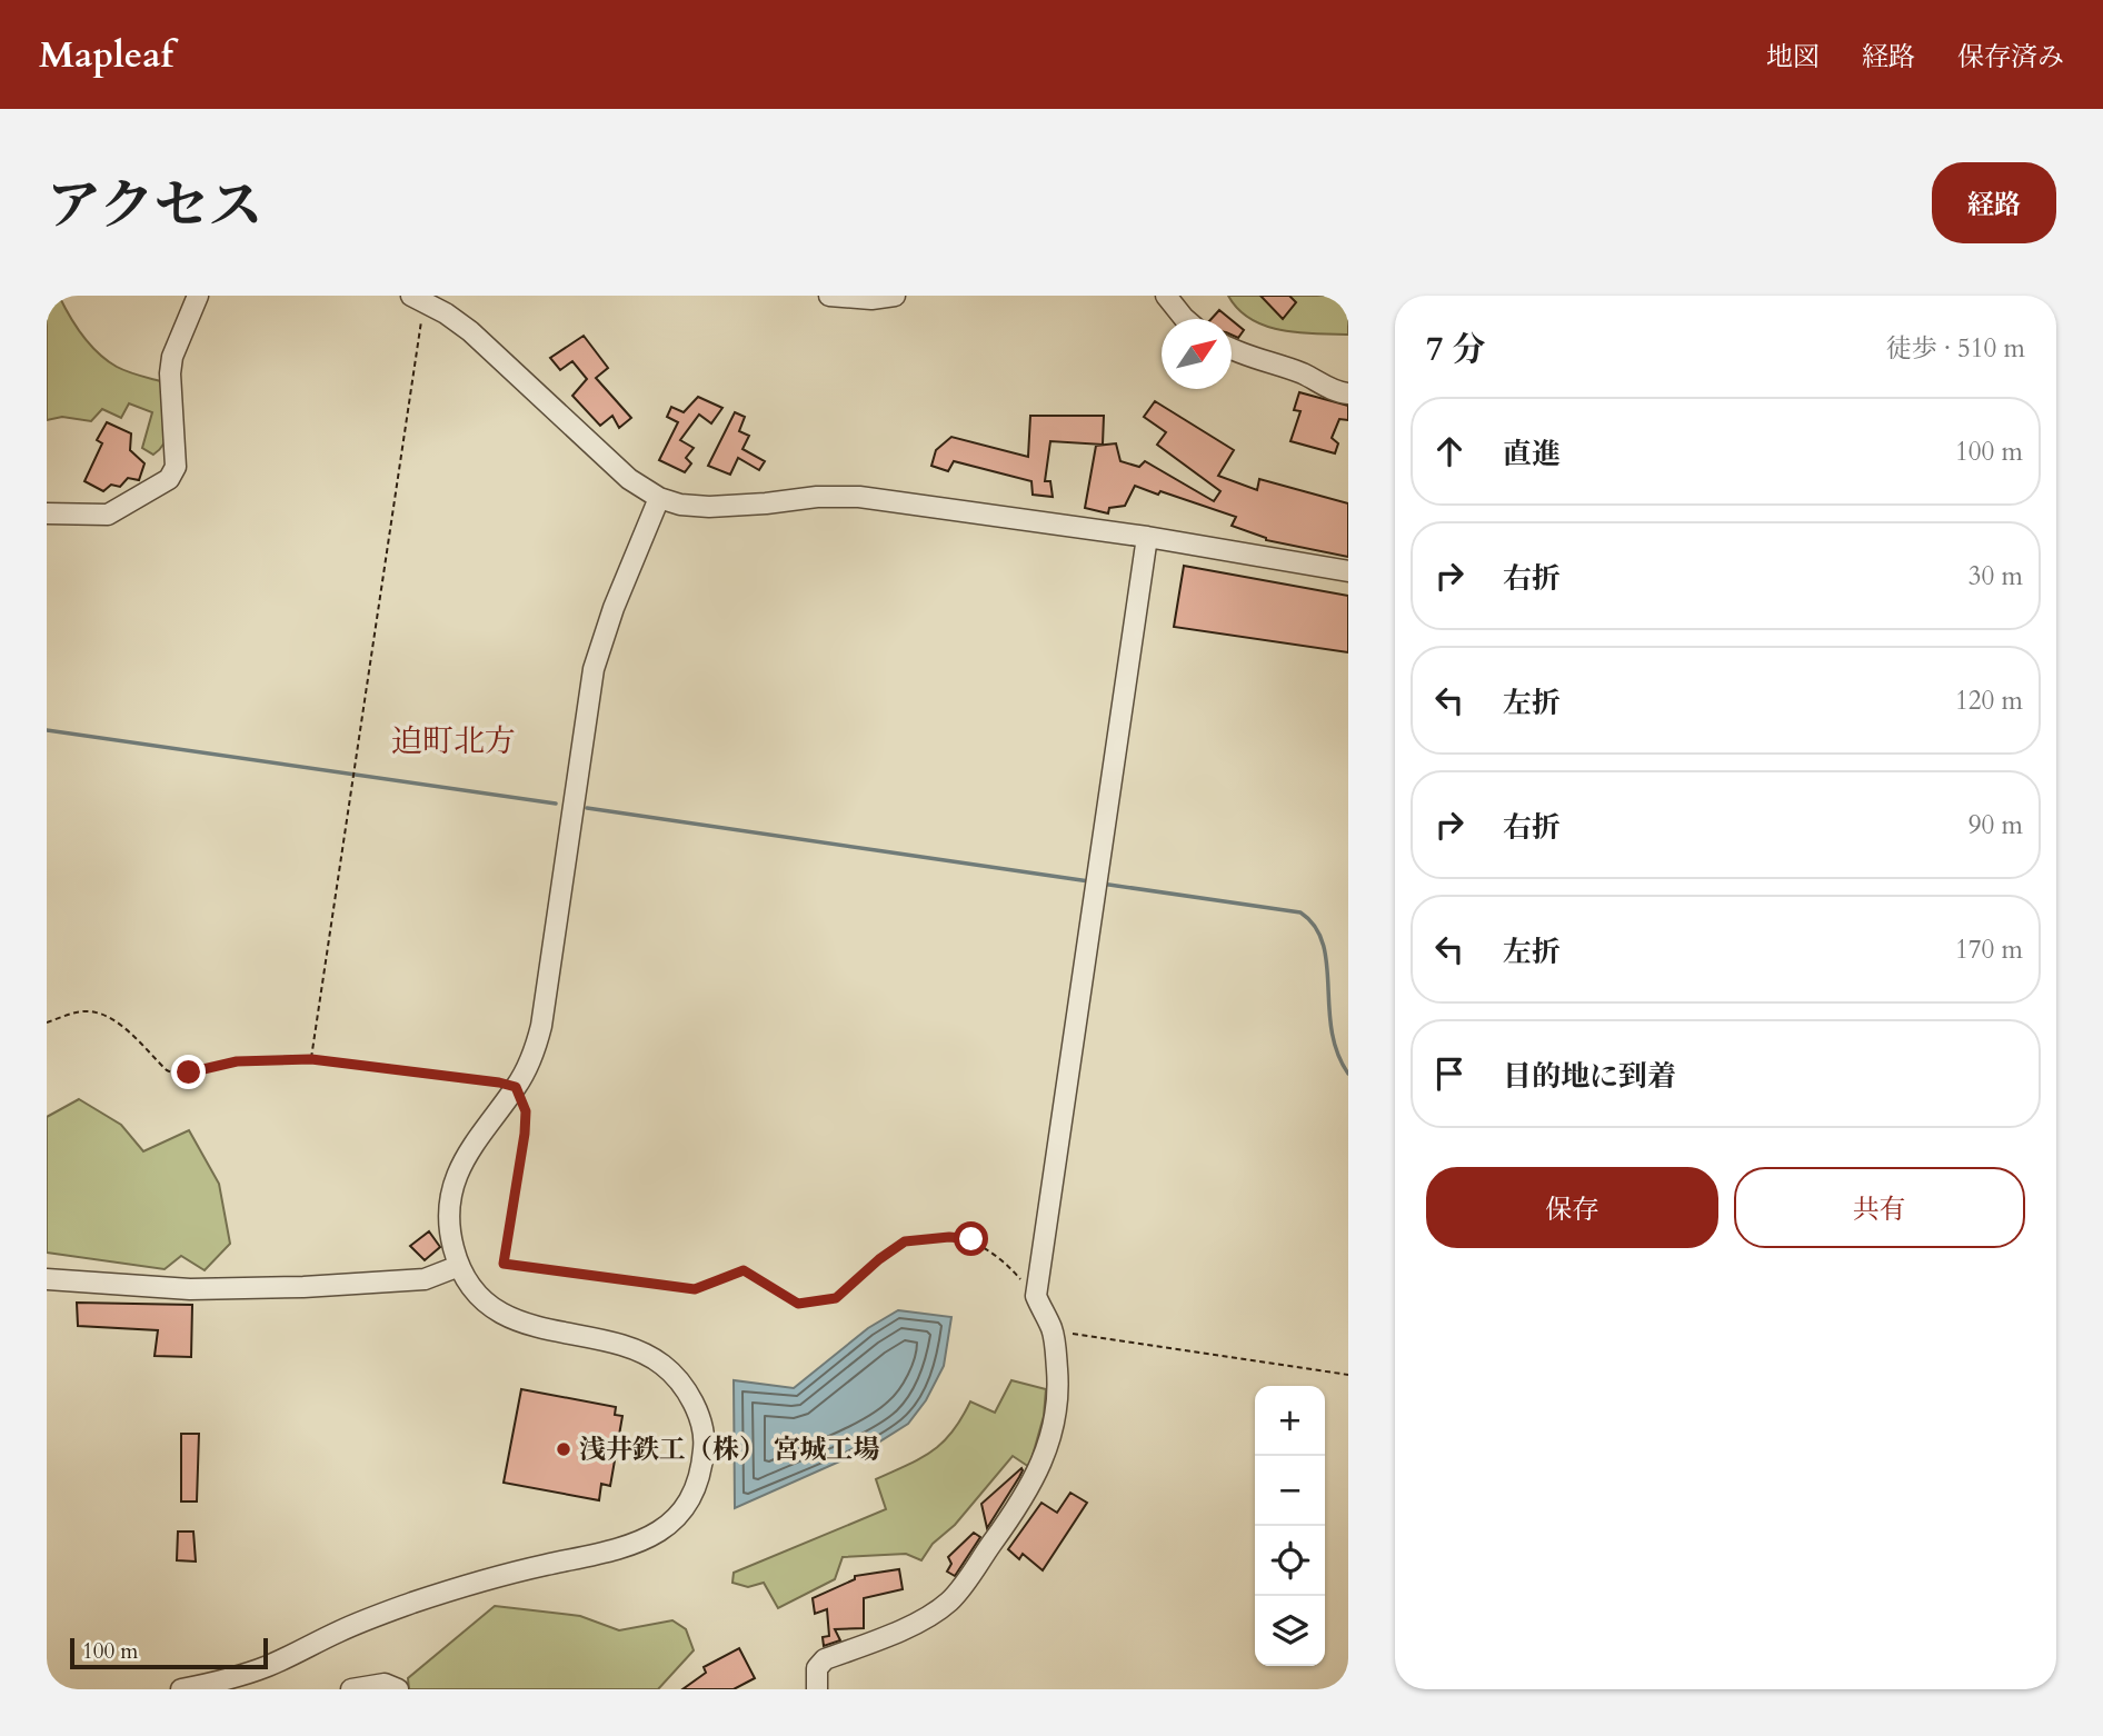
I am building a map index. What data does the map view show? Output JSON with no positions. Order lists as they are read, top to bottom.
{
  "districts": ["迫町北方"],
  "places": ["浅井鉄工（株） 宮城工場"],
  "scale_bar": "100 m",
  "north": "top right",
  "page": {
    "header": "Mapleaf",
    "nav": ["地図", "経路", "保存済み"],
    "title": "アクセス",
    "buttons": [
      "経路",
      ["保存", "共有"]
    ],
    "heading": ["7 分", "徒歩 · 510 m"],
    "list": [
      ["直進", "100 m"],
      ["右折", "30 m"],
      ["左折", "120 m"],
      ["右折", "90 m"],
      ["左折", "170 m"],
      "目的地に到着"
    ],
    "map_buttons": ["+", "−"],
    "scale": "100 m"
  }
}
